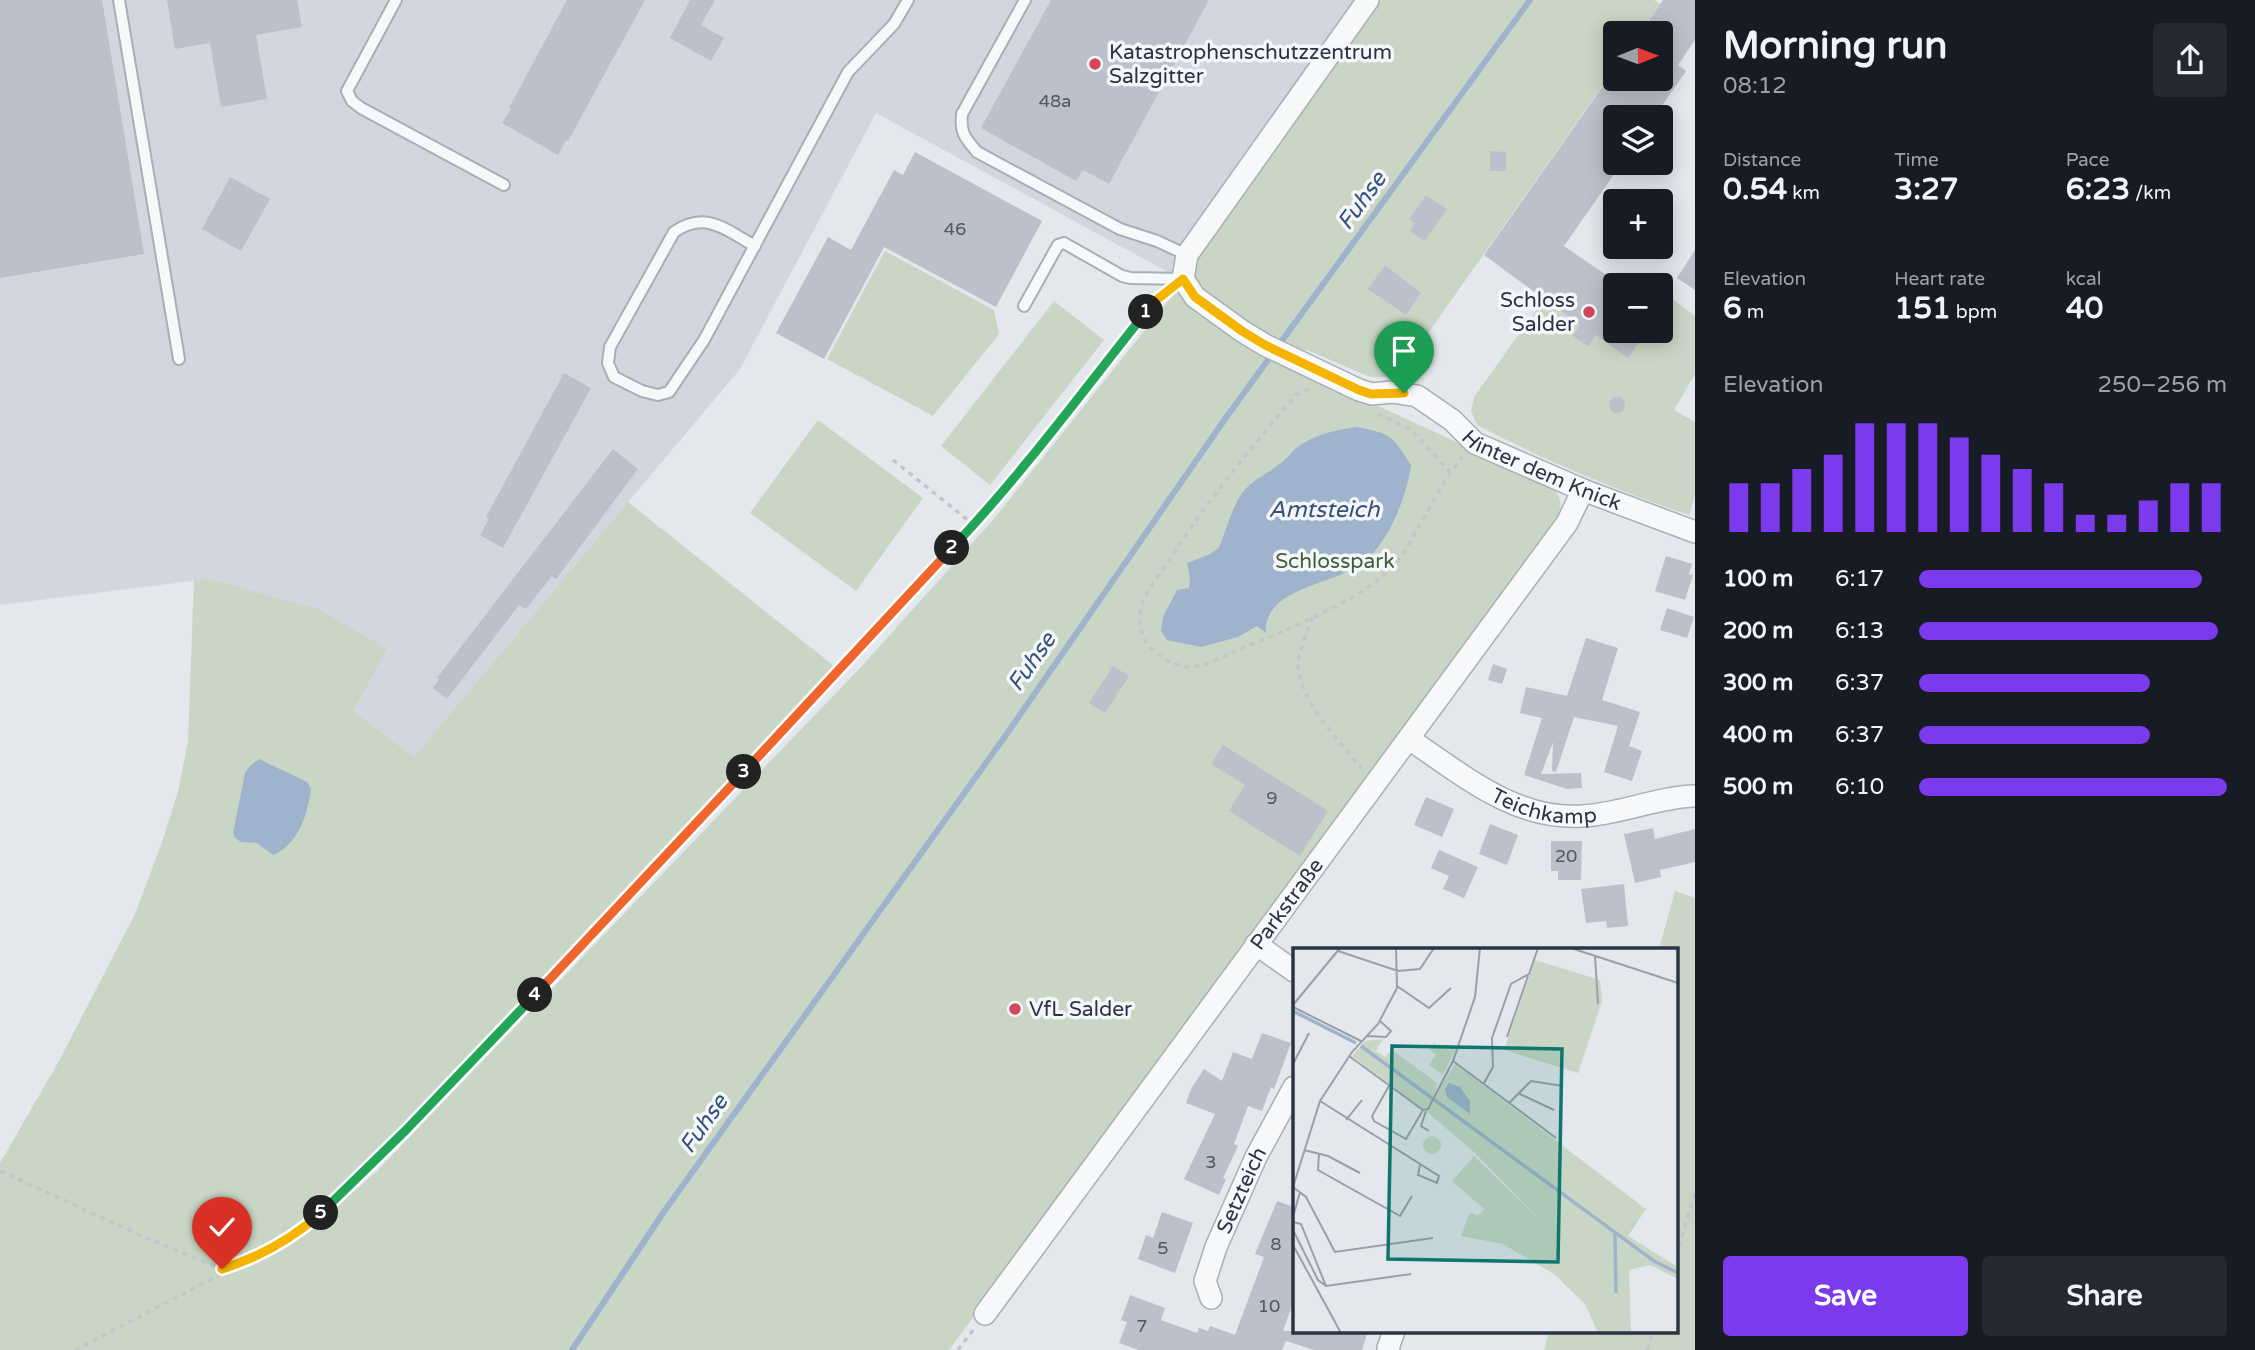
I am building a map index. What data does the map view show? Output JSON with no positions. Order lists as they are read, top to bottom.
{
  "streets": {
    "street": [
      "Hinter dem Knick",
      "Teichkamp",
      "Parkstraße",
      "Setzteich"
    ]
  },
  "crossings": [
    ["Hinter dem Knick", "Parkstraße"],
    ["Teichkamp", "Parkstraße"]
  ],
  "water": ["Fuhse", "Amtsteich"],
  "parks": ["Schlosspark"],
  "places": ["Katastrophenschutzzentrum Salzgitter", "Schloss Salder", "VfL Salder"],
  "house_numbers": [
    "48a",
    "46",
    "9",
    "20",
    "3",
    "8",
    "5",
    "10",
    "7"
  ],
  "north": "right",
  "page": {
    "heading": ["Morning run", "08:12"],
    "map_buttons": ["+", "−"],
    "stats": [
      ["Distance", "0.54 km"],
      ["Time", "3:27"],
      ["Pace", "6:23 /km"],
      ["Elevation", "6 m"],
      ["Heart rate", "151 bpm"],
      ["kcal", "40"]
    ],
    "pins": [
      "1",
      "2",
      "3",
      "4",
      "5"
    ],
    "chart": ["Elevation", "250–256 m"],
    "list": [
      {
        "name": "100 m",
        "note": "6:17"
      },
      {
        "name": "200 m",
        "note": "6:13"
      },
      {
        "name": "300 m",
        "note": "6:37"
      },
      {
        "name": "400 m",
        "note": "6:37"
      },
      {
        "name": "500 m",
        "note": "6:10"
      }
    ],
    "buttons": ["Save", "Share"]
  }
}
